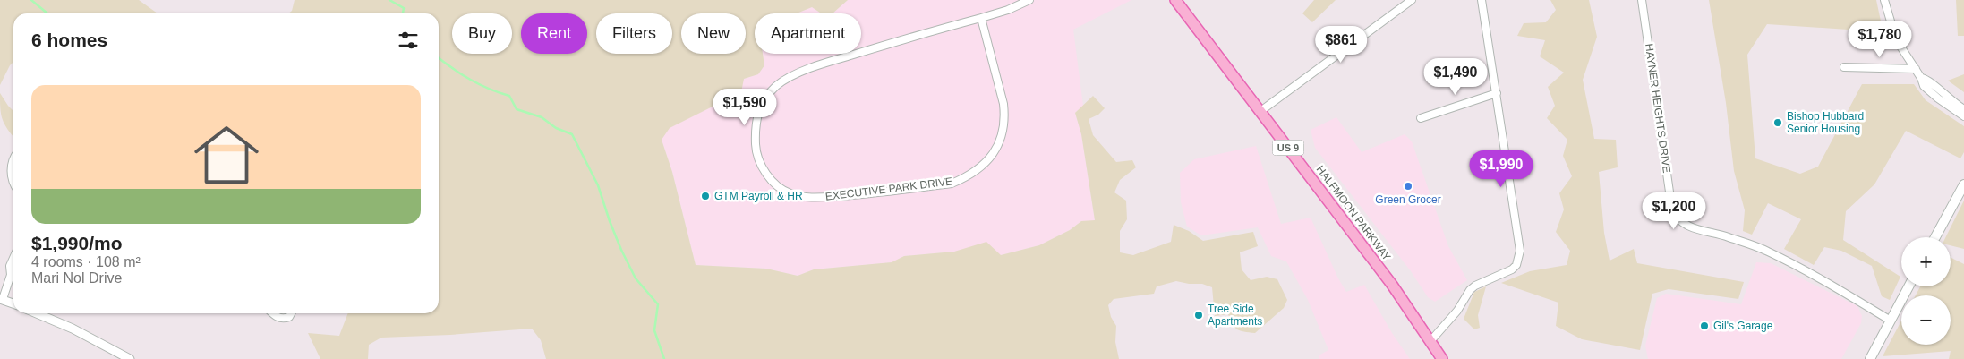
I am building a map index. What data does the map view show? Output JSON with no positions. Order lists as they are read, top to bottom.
{
  "streets": {
    "main road": ["US 9", "HALFMOON PARKWAY"],
    "street": ["HAYNER HEIGHTS DRIVE", "EXECUTIVE PARK DRIVE"]
  },
  "places": [
    "Bishop Hubbard Senior Housing",
    "Green Grocer",
    "GTM Payroll & HR",
    "Tree Side Apartments",
    "Gil's Garage"
  ],
  "page": {
    "chip": [
      "Buy",
      "Rent",
      "Filters",
      "New",
      "Apartment"
    ],
    "heading": "6 homes",
    "price": [
      "$1,780",
      "$861",
      "$1,490",
      "$1,590",
      "$1,990",
      "$1,200"
    ],
    "list": [
      {
        "name": "$1,990/mo",
        "note": "4 rooms · 108 m² · Mari Nol Drive"
      }
    ],
    "map_buttons": ["+", "−"]
  }
}
